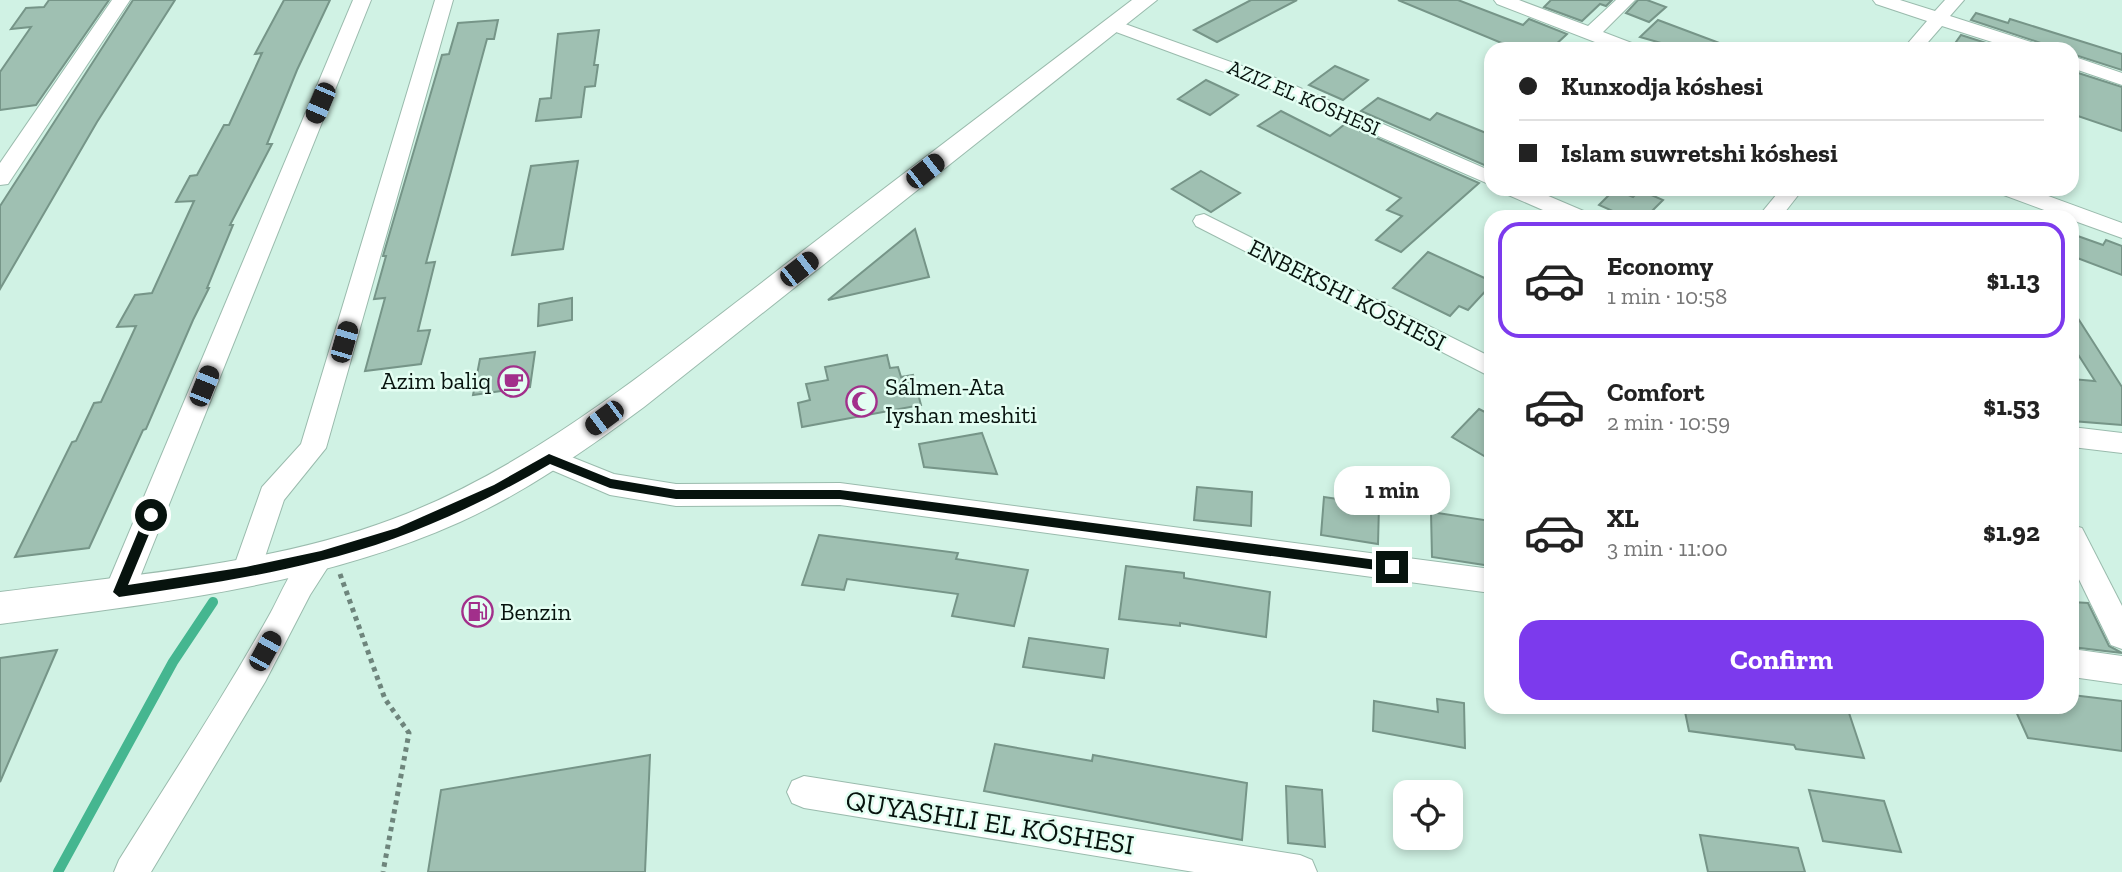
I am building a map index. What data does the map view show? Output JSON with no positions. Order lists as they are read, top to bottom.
{
  "streets": {
    "street": ["AZIZ EL KÓSHESI", "ENBEKSHI KÓSHESI"]
  },
  "places": {
    "cafe": ["Azim baliq"],
    "mosque": ["Sálmen-Ata Iyshan meshiti"],
    "fuel station": ["Benzin"]
  },
  "page": {
    "banner": ["Kunxodja kóshesi", "Islam suwretshi kóshesi"],
    "list": [
      {
        "name": "Economy",
        "note": "1 min · 10:58",
        "value": "$1.13"
      },
      {
        "name": "Comfort",
        "note": "2 min · 10:59",
        "value": "$1.53"
      },
      {
        "name": "XL",
        "note": "3 min · 11:00",
        "value": "$1.92"
      }
    ],
    "bubble": "1 min",
    "buttons": "Confirm"
  }
}
